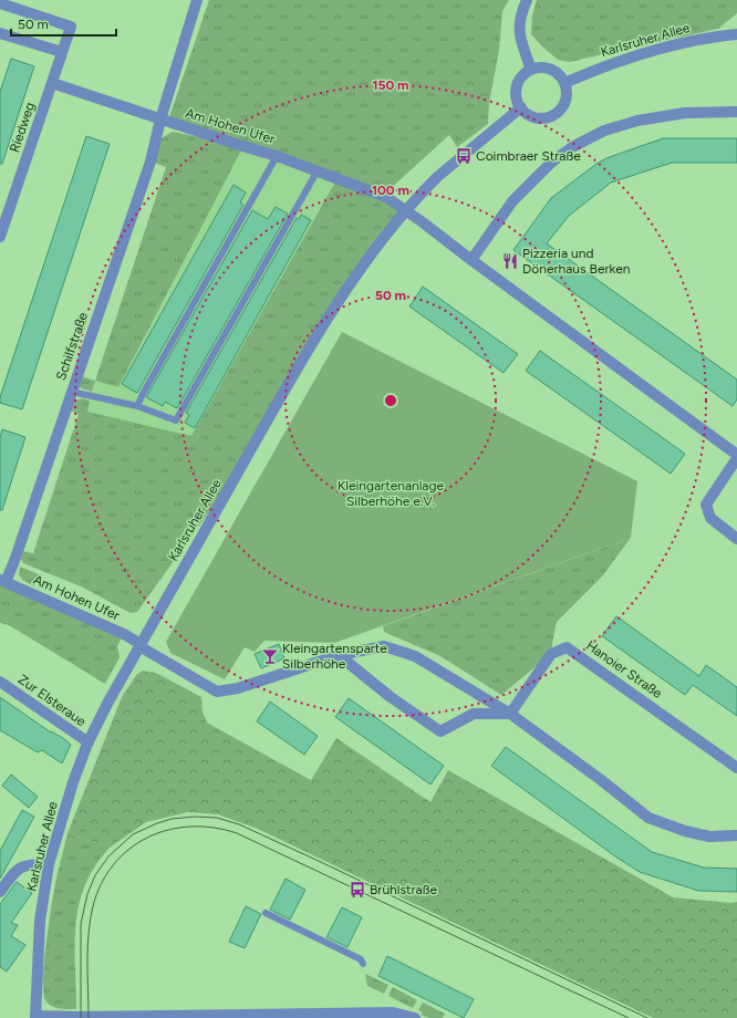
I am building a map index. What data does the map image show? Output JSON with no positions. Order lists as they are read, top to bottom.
{
  "streets": {
    "street": [
      "Karlsruher Allee",
      "Am Hohen Ufer",
      "Riedweg",
      "Schilfstraße",
      "Hanoier Straße",
      "Zur Elsteraue"
    ]
  },
  "crossings": [
    ["Karlsruher Allee", "Am Hohen Ufer"],
    ["Karlsruher Allee", "Zur Elsteraue"],
    ["Am Hohen Ufer", "Riedweg"],
    ["Am Hohen Ufer", "Schilfstraße"]
  ],
  "parks": ["Kleingartenanlage Silberhöhe e.V."],
  "places": {
    "bus stop": ["Coimbraer Straße", "Brühlstraße"],
    "restaurant": ["Pizzeria und Dönerhaus Berken"],
    "bar": ["Kleingartensparte Silberhöhe"]
  },
  "scale_bar": "50 m",
  "rings": ["150 m", "100 m", "50 m"]
}
